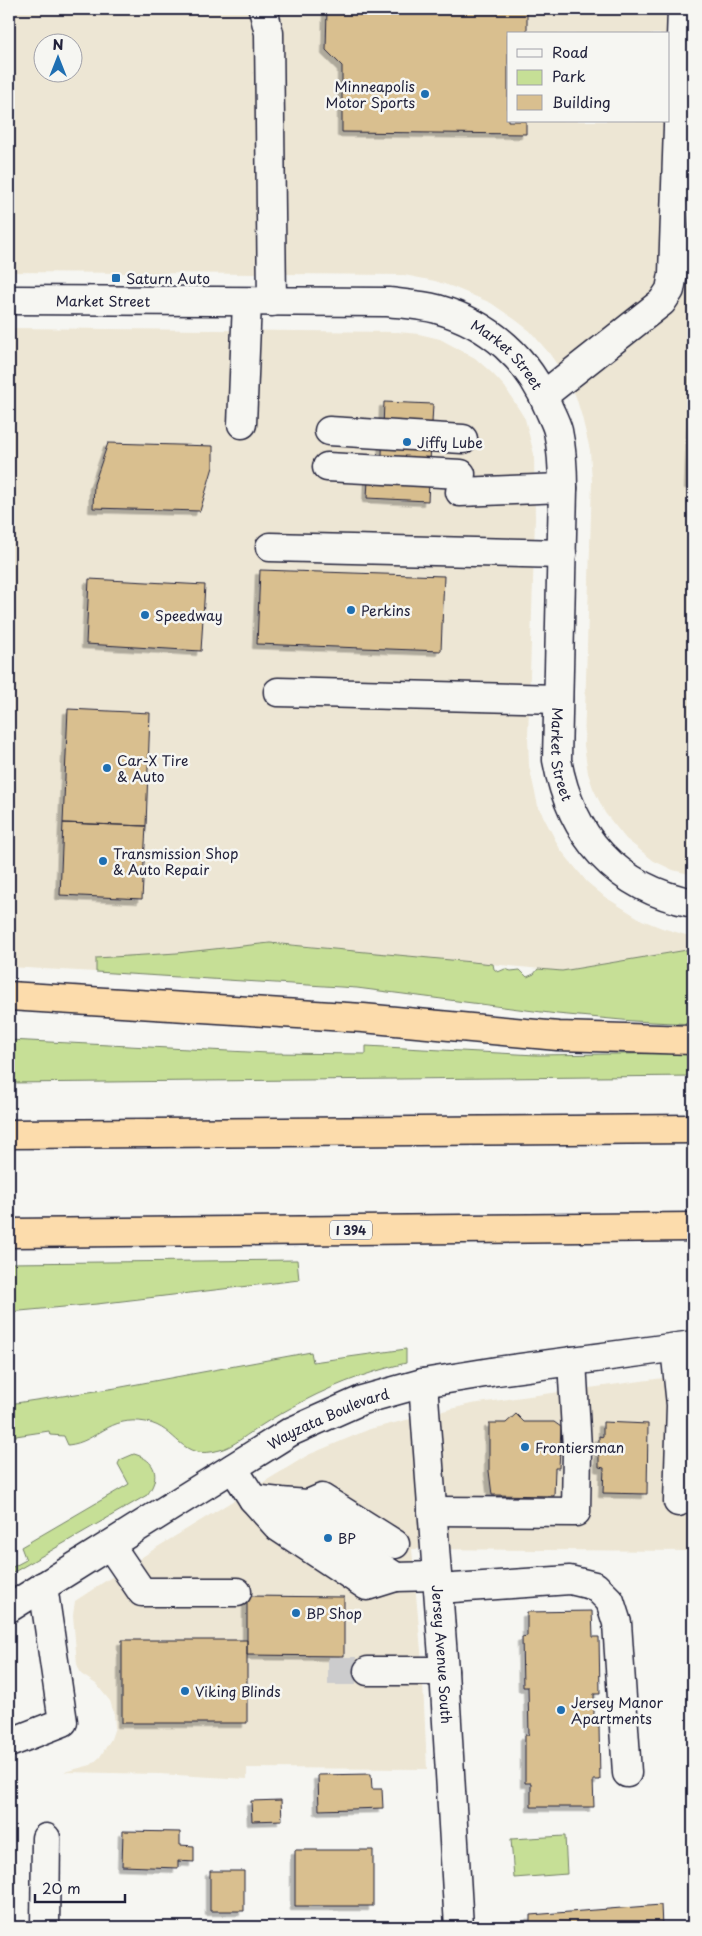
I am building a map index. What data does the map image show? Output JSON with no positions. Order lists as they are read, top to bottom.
{
  "streets": {
    "highway": ["I 394"],
    "street": ["Market Street", "Wayzata Boulevard", "Jersey Avenue South"]
  },
  "crossings": [
    ["Wayzata Boulevard", "Jersey Avenue South"]
  ],
  "places": {
    "other": [
      "Minneapolis Motor Sports",
      "Jiffy Lube",
      "Perkins",
      "Speedway",
      "Car-X Tire & Auto",
      "Transmission Shop & Auto Repair",
      "Frontiersman",
      "BP",
      "BP Shop",
      "Viking Blinds",
      "Jersey Manor Apartments"
    ],
    "transit": ["Saturn Auto"]
  },
  "legend": ["Road", "Park", "Building"],
  "scale_bar": "20 m",
  "north": "top"
}
